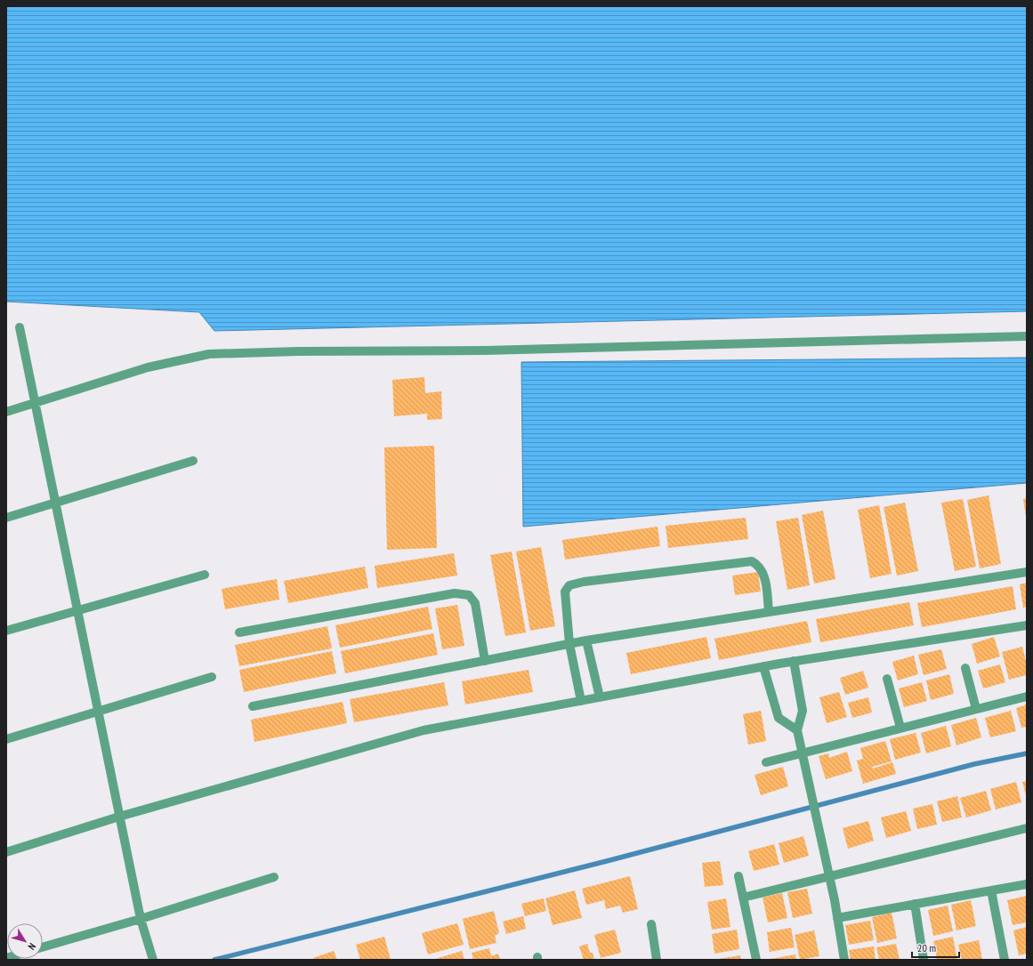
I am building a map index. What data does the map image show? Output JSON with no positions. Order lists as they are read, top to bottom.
{
  "scale_bar": "20 m",
  "north": "bottom right"
}
